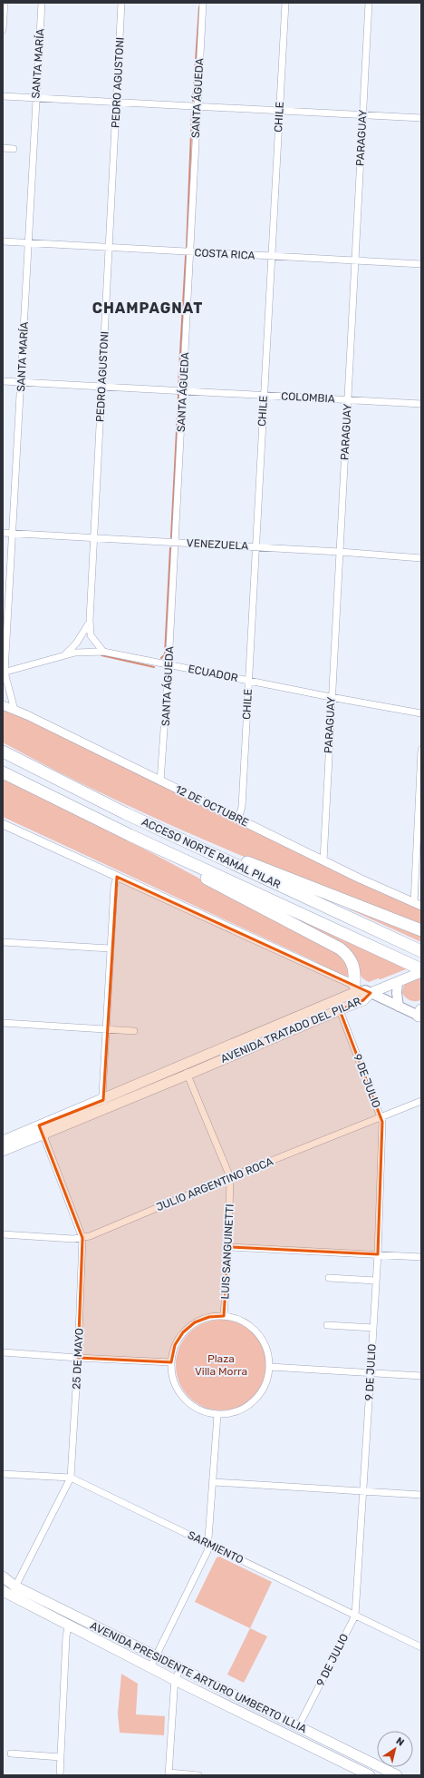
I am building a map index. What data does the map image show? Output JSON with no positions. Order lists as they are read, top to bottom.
{
  "streets": {
    "highway": ["ACCESO NORTE RAMAL PILAR"],
    "main road": ["AVENIDA TRATADO DEL PILAR", "AVENIDA PRESIDENTE ARTURO UMBERTO ILLIA"],
    "street": [
      "SANTA MARÍA",
      "PEDRO AGUSTONI",
      "SANTA ÁGUEDA",
      "CHILE",
      "PARAGUAY",
      "COSTA RICA",
      "COLOMBIA",
      "VENEZUELA",
      "ECUADOR",
      "12 DE OCTUBRE",
      "9 DE JULIO",
      "JULIO ARGENTINO ROCA",
      "LUIS SANGUINETTI",
      "25 DE MAYO",
      "SARMIENTO"
    ]
  },
  "crossings": [
    ["SANTA MARÍA", "COSTA RICA"],
    ["SANTA MARÍA", "COLOMBIA"],
    ["SANTA MARÍA", "VENEZUELA"],
    ["SANTA MARÍA", "ECUADOR"],
    ["SANTA MARÍA", "12 DE OCTUBRE"],
    ["PEDRO AGUSTONI", "COSTA RICA"],
    ["PEDRO AGUSTONI", "COLOMBIA"],
    ["PEDRO AGUSTONI", "VENEZUELA"],
    ["PEDRO AGUSTONI", "ECUADOR"],
    ["SANTA ÁGUEDA", "COSTA RICA"],
    ["SANTA ÁGUEDA", "COLOMBIA"],
    ["SANTA ÁGUEDA", "VENEZUELA"],
    ["SANTA ÁGUEDA", "ECUADOR"],
    ["SANTA ÁGUEDA", "12 DE OCTUBRE"],
    ["CHILE", "COSTA RICA"],
    ["CHILE", "COLOMBIA"],
    ["CHILE", "VENEZUELA"],
    ["CHILE", "ECUADOR"],
    ["CHILE", "12 DE OCTUBRE"],
    ["PARAGUAY", "COSTA RICA"],
    ["PARAGUAY", "COLOMBIA"],
    ["PARAGUAY", "VENEZUELA"],
    ["PARAGUAY", "ECUADOR"],
    ["PARAGUAY", "12 DE OCTUBRE"],
    ["AVENIDA TRATADO DEL PILAR", "9 DE JULIO"],
    ["AVENIDA TRATADO DEL PILAR", "LUIS SANGUINETTI"],
    ["AVENIDA TRATADO DEL PILAR", "25 DE MAYO"],
    ["9 DE JULIO", "JULIO ARGENTINO ROCA"],
    ["9 DE JULIO", "SARMIENTO"],
    ["9 DE JULIO", "AVENIDA PRESIDENTE ARTURO UMBERTO ILLIA"],
    ["JULIO ARGENTINO ROCA", "LUIS SANGUINETTI"],
    ["JULIO ARGENTINO ROCA", "25 DE MAYO"],
    ["25 DE MAYO", "SARMIENTO"],
    ["25 DE MAYO", "AVENIDA PRESIDENTE ARTURO UMBERTO ILLIA"]
  ],
  "districts": ["CHAMPAGNAT"],
  "parks": ["Plaza Villa Morra"],
  "north": "top right"
}
